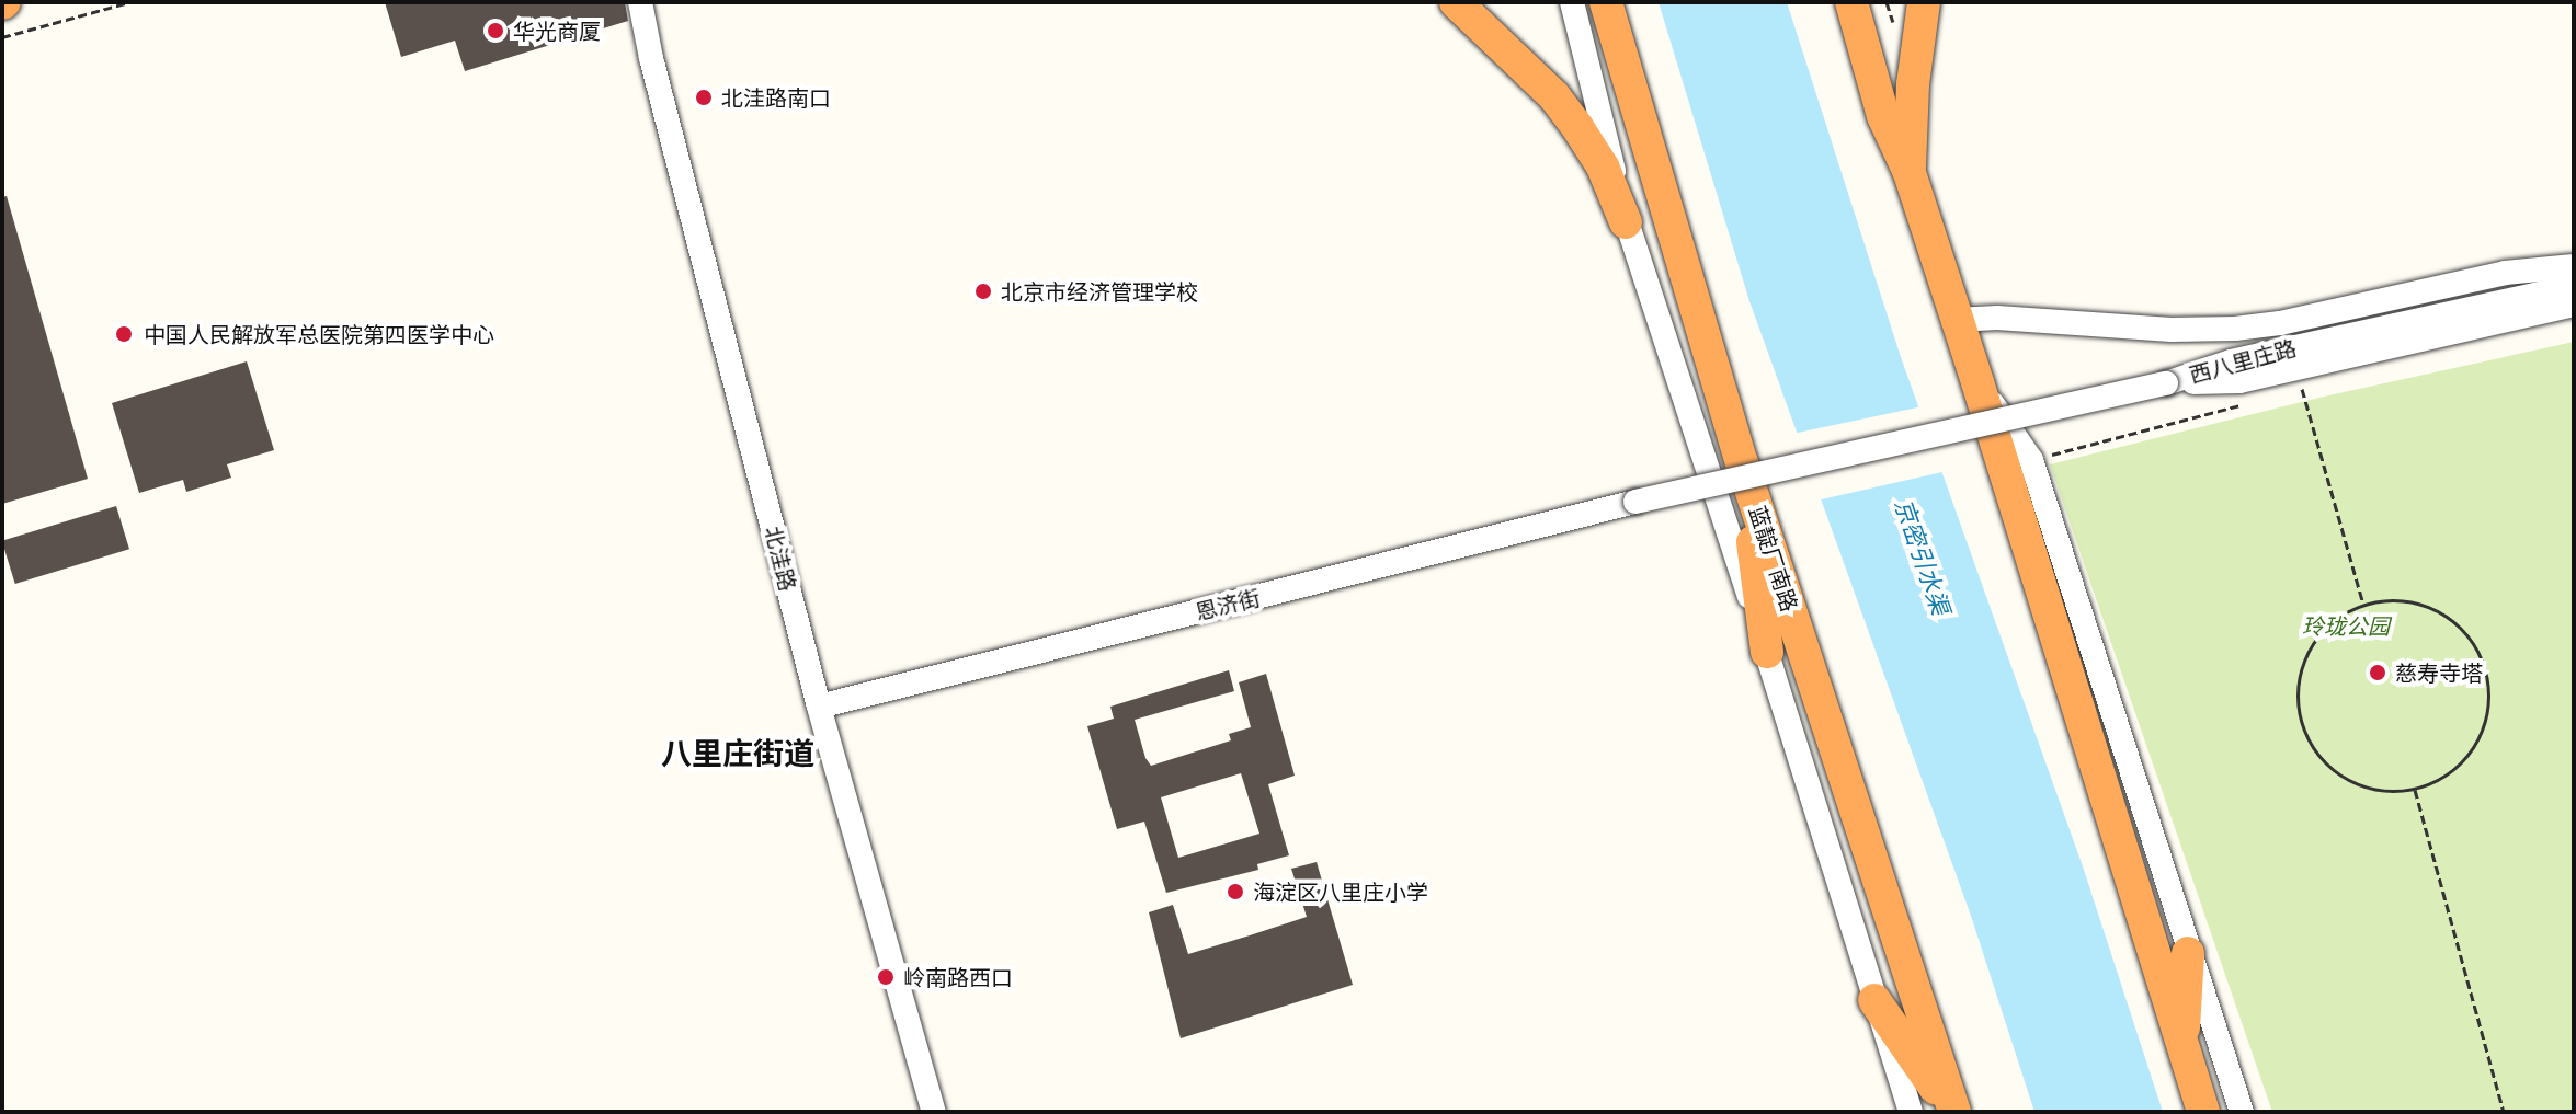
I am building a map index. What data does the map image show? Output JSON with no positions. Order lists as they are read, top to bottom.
{
  "streets": {
    "highway": ["蓝靛厂南路"],
    "street": ["西八里庄路", "北洼路", "恩济街"]
  },
  "crossings": [
    ["西八里庄路", "恩济街"],
    ["北洼路", "恩济街"]
  ],
  "districts": ["八里庄街道"],
  "water": ["京密引水渠"],
  "parks": ["玲珑公园"],
  "places": [
    "华光商厦",
    "北洼路南口",
    "北京市经济管理学校",
    "中国人民解放军总医院第四医学中心",
    "慈寿寺塔",
    "海淀区八里庄小学",
    "岭南路西口"
  ]
}
